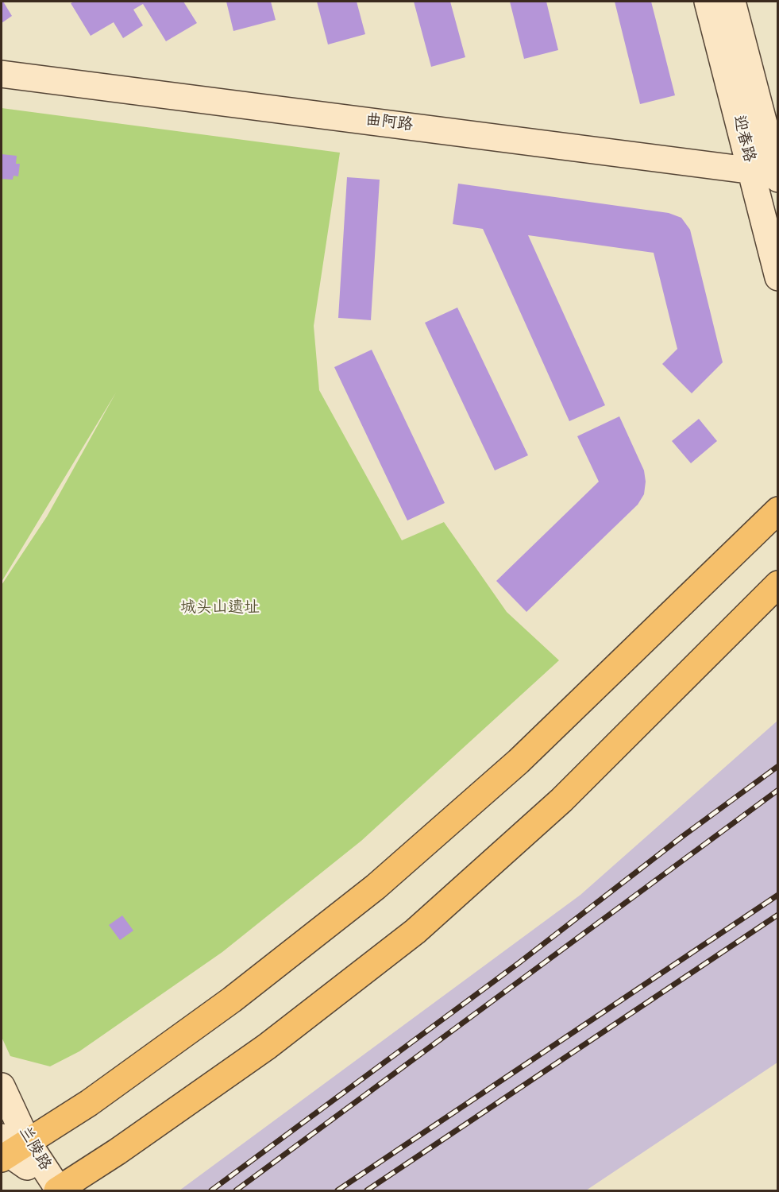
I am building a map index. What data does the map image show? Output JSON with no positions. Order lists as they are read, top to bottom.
{
  "streets": {
    "street": ["曲阿路", "迎春路", "兰陵路"]
  },
  "crossings": [
    ["曲阿路", "迎春路"]
  ],
  "parks": ["城头山遗址"]
}
